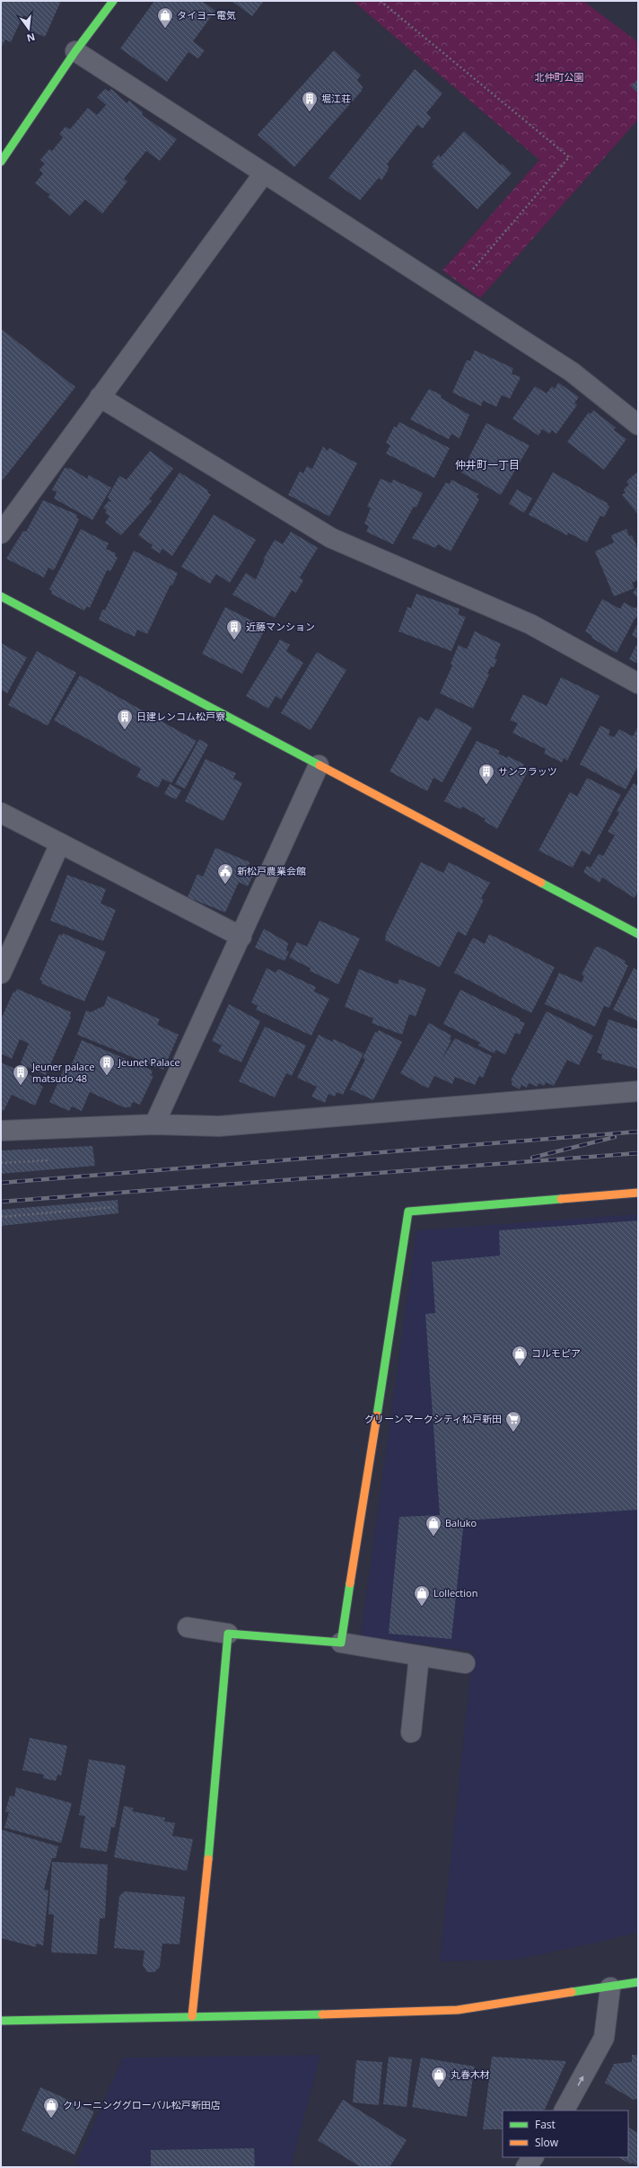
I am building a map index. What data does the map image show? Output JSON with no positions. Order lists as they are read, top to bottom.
{
  "districts": ["仲井町一丁目"],
  "parks": ["北仲町公園"],
  "places": {
    "shop": [
      "タイヨー電気",
      "コルモピア",
      "Baluko",
      "Lollection",
      "丸春木材",
      "クリーニンググローバル松戸新田店"
    ],
    "building": [
      "堀江荘",
      "近藤マンション",
      "日建レンコム松戸寮",
      "サンフラッツ",
      "Jeunet Palace",
      "Jeuner palace matsudo 48"
    ],
    "public building": ["新松戸農業会館"],
    "supermarket": ["グリーンマークシティ松戸新田"]
  },
  "legend": ["Fast", "Slow"],
  "north": "bottom"
}
